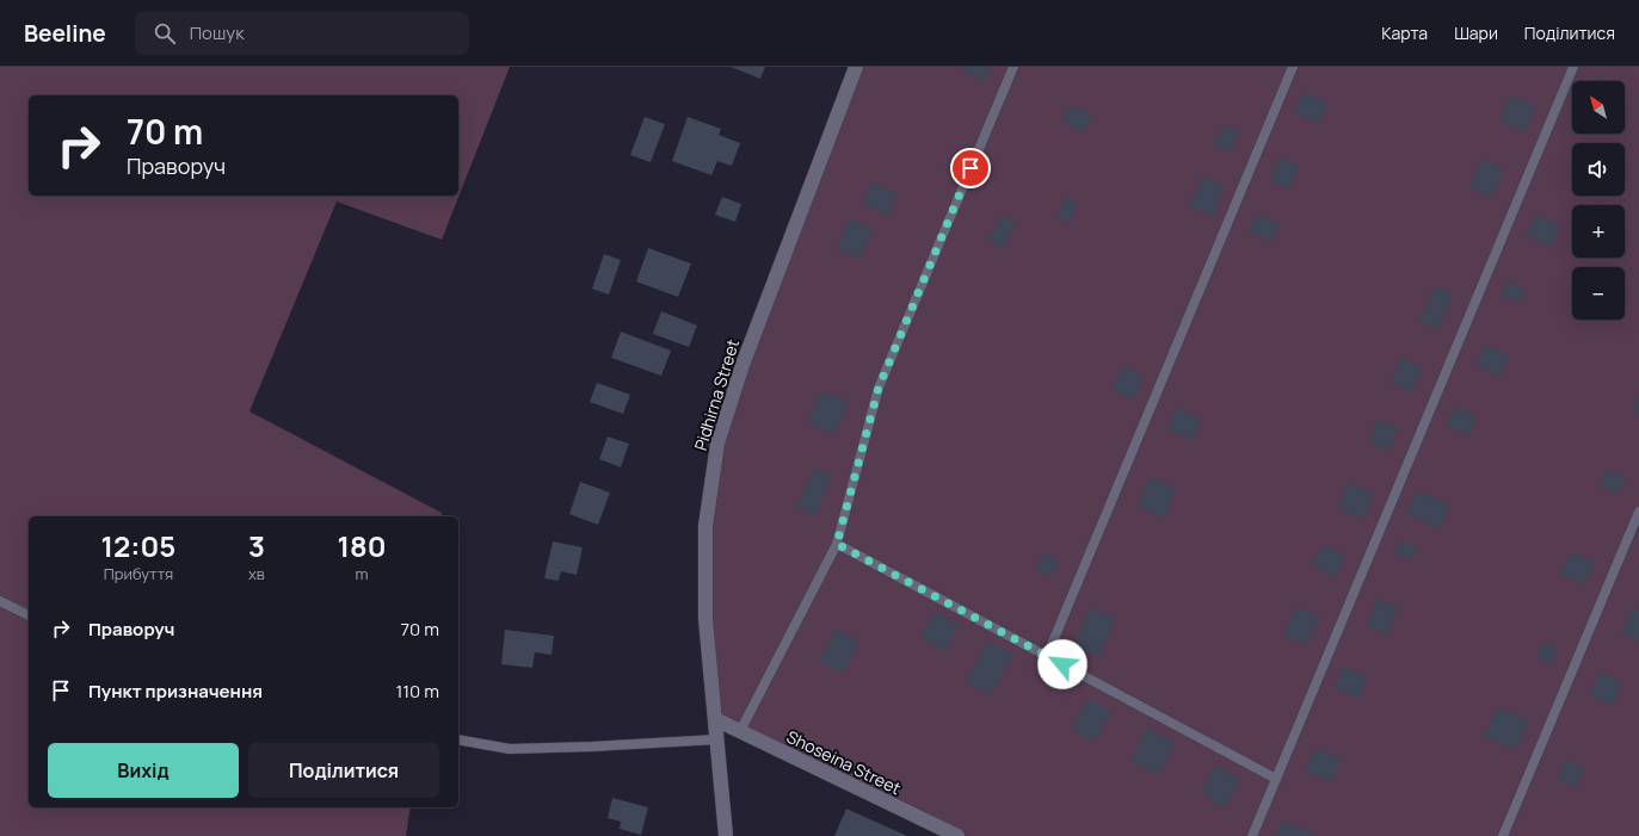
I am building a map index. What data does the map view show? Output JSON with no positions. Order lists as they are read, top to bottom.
{
  "streets": {
    "street": ["Pidhirna Street", "Shoseina Street"]
  },
  "crossings": [
    ["Pidhirna Street", "Shoseina Street"]
  ],
  "north": "top left",
  "page": {
    "header": "Beeline",
    "search": "Пошук",
    "nav": ["Карта", "Шари", "Поділитися"],
    "map_buttons": ["+", "−"],
    "turn": ["70 m", "Праворуч"],
    "eta": [
      "12:05",
      "Прибуття",
      "3",
      "хв",
      "180",
      "m"
    ],
    "list": [
      {
        "name": "Праворуч",
        "value": "70 m"
      },
      {
        "name": "Пункт призначення",
        "value": "110 m"
      }
    ],
    "buttons": ["Вихід", "Поділитися"]
  }
}
